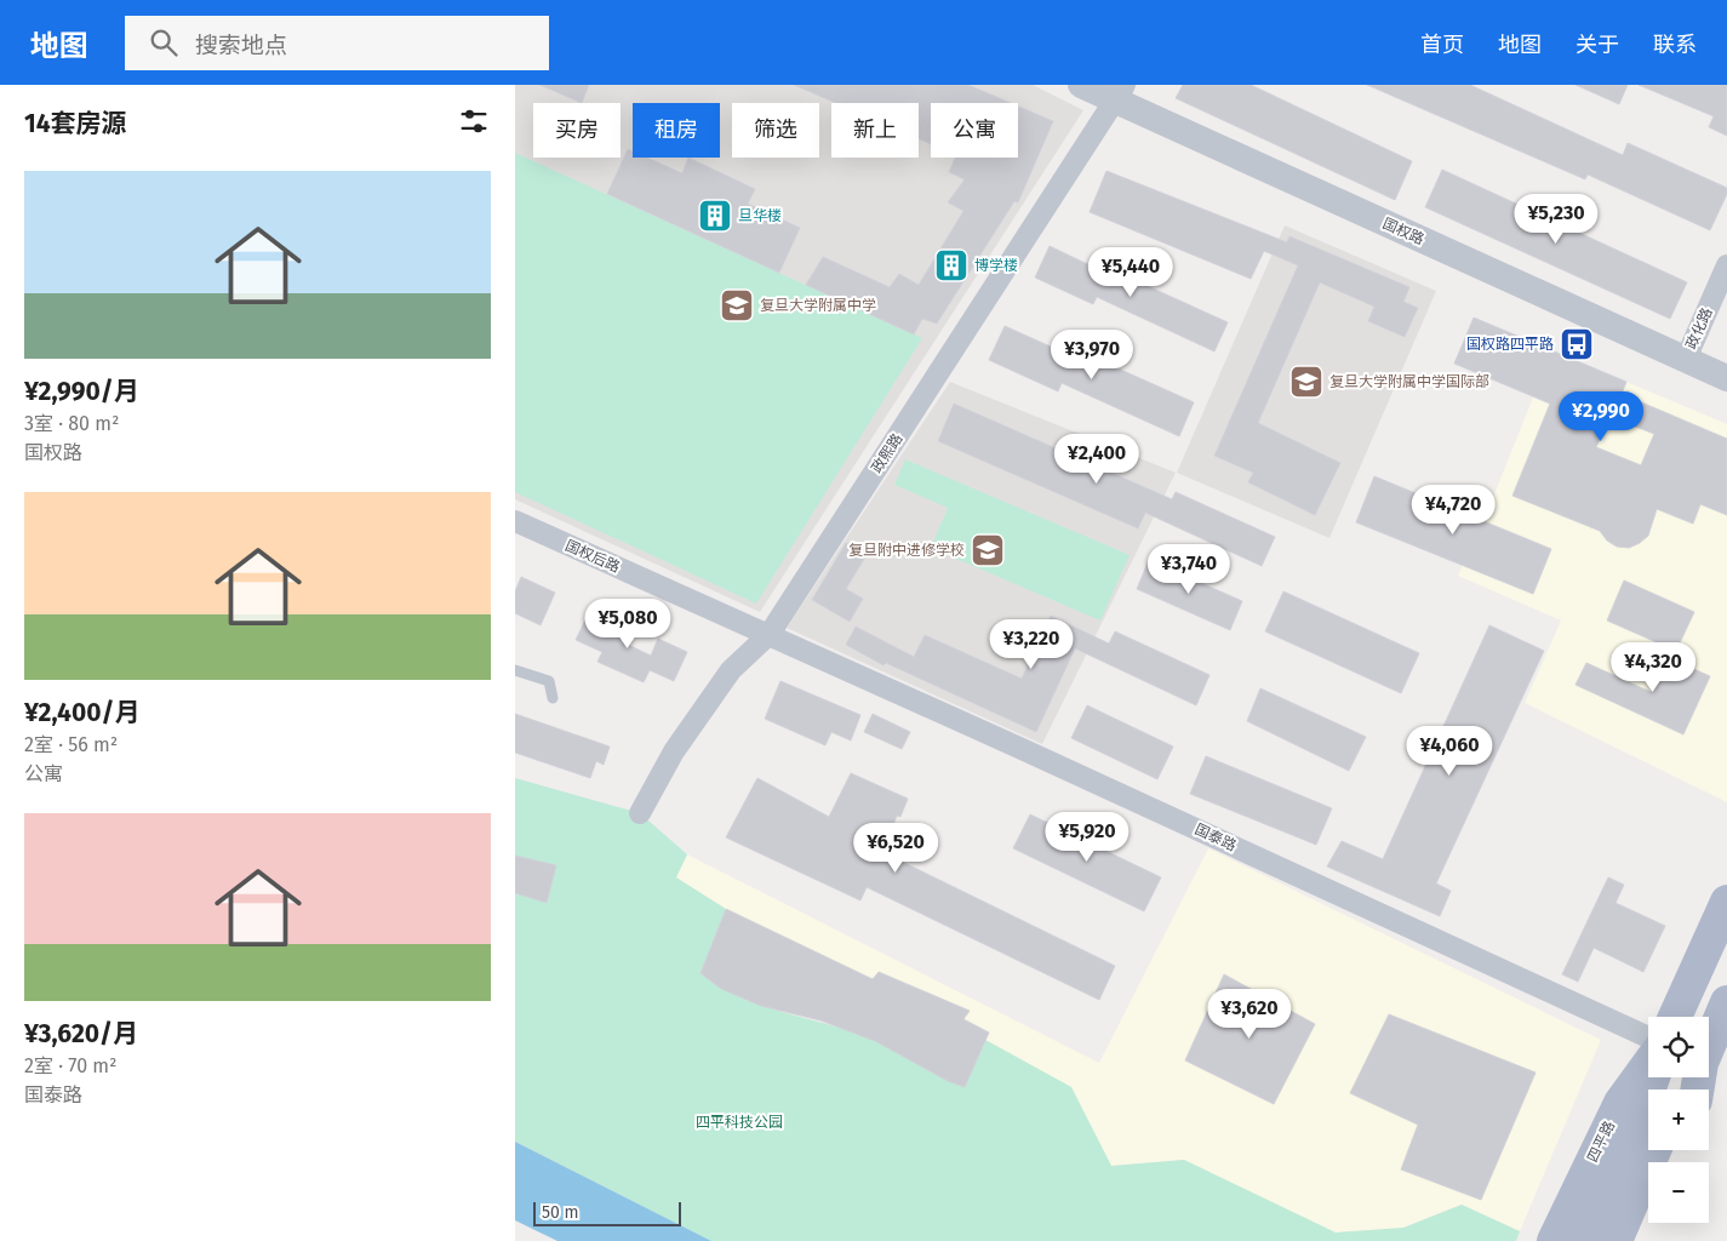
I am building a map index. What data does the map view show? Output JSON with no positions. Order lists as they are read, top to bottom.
{
  "streets": {
    "main road": ["四平路"],
    "street": [
      "国权路",
      "政化路",
      "政熙路",
      "国权后路",
      "国泰路"
    ]
  },
  "crossings": [
    ["国权路", "政化路"],
    ["国权路", "政熙路"],
    ["政熙路", "国权后路"],
    ["政熙路", "国泰路"],
    ["国权后路", "国泰路"]
  ],
  "parks": ["四平科技公园"],
  "places": {
    "building": ["旦华楼", "博学楼"],
    "school or university": ["复旦大学附属中学", "复旦大学附属中学国际部", "复旦附中进修学校"],
    "bus stop": ["国权路四平路"]
  },
  "scale_bar": "50 m",
  "page": {
    "header": "地图",
    "search": "搜索地点",
    "nav": [
      "首页",
      "地图",
      "关于",
      "联系"
    ],
    "heading": "14套房源",
    "chip": [
      "买房",
      "租房",
      "筛选",
      "新上",
      "公寓"
    ],
    "list": [
      {
        "name": "¥2,990/月",
        "note": "3室 · 80 m² · 国权路"
      },
      {
        "name": "¥2,400/月",
        "note": "2室 · 56 m² · 公寓"
      },
      {
        "name": "¥3,620/月",
        "note": "2室 · 70 m² · 国泰路"
      }
    ],
    "price": [
      "¥5,230",
      "¥5,440",
      "¥3,970",
      "¥2,990",
      "¥2,400",
      "¥4,720",
      "¥3,740",
      "¥5,080",
      "¥3,220",
      "¥4,320",
      "¥4,060",
      "¥5,920",
      "¥6,520",
      "¥3,620"
    ],
    "map_buttons": ["+", "−"],
    "scale": "50 m"
  }
}
